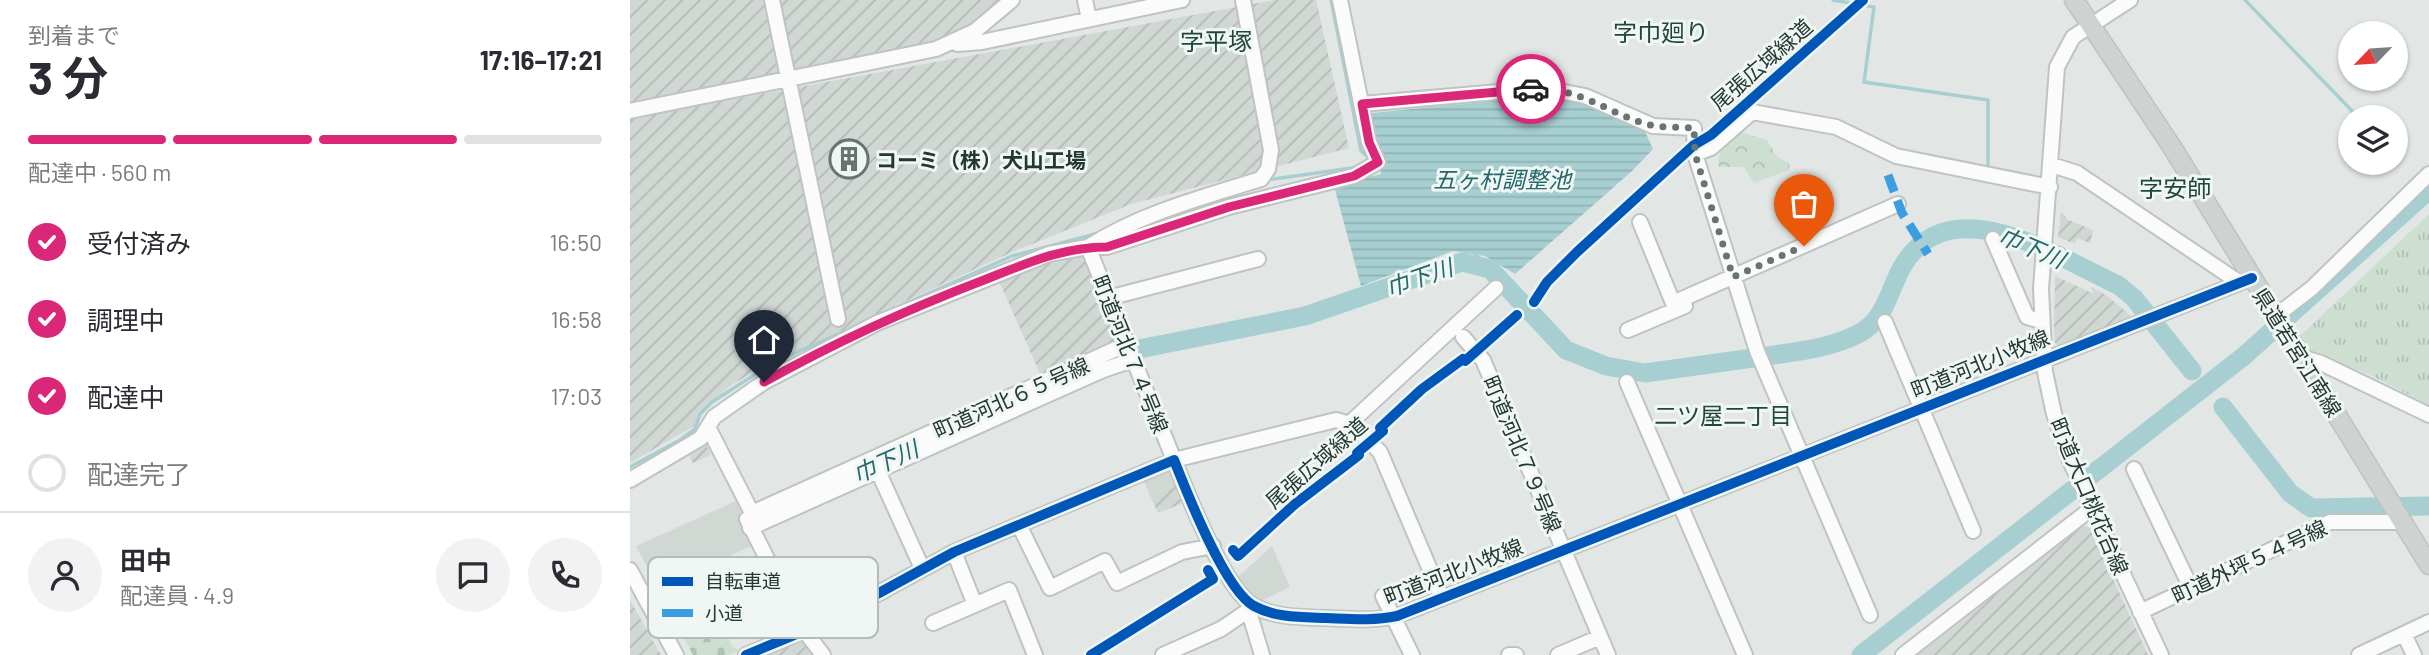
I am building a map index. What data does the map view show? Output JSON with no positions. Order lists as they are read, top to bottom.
{
  "streets": {
    "main road": ["県道若宮江南線"],
    "street": [
      "町道河北７４号線",
      "町道河北小牧線",
      "町道河北６５号線",
      "町道河北７９号線",
      "町道大口桃花台線",
      "町道外坪５４号線"
    ],
    "cycle path": ["尾張広域緑道"]
  },
  "crossings": [
    ["県道若宮江南線", "町道河北小牧線"],
    ["県道若宮江南線", "町道大口桃花台線"],
    ["県道若宮江南線", "町道外坪５４号線"],
    ["町道河北７４号線", "町道河北６５号線"],
    ["町道河北小牧線", "町道河北７９号線"],
    ["町道河北小牧線", "町道大口桃花台線"],
    ["町道大口桃花台線", "町道外坪５４号線"]
  ],
  "districts": [
    "字巾廻り",
    "字平塚",
    "字安師",
    "二ツ屋二丁目"
  ],
  "water": ["五ヶ村調整池", "巾下川"],
  "places": {
    "building": ["コーミ（株）犬山工場"]
  },
  "legend": ["自転車道", "小道"],
  "north": "bottom left",
  "page": {
    "heading": ["3 分", "到着まで", "17:16–17:21"],
    "panel": ["田中", "配達員 · 4.9"],
    "bar": "配達中 · 560 m",
    "list": [
      ["受付済み", "16:50"],
      ["調理中", "16:58"],
      ["配達中", "17:03"],
      "配達完了"
    ]
  }
}
